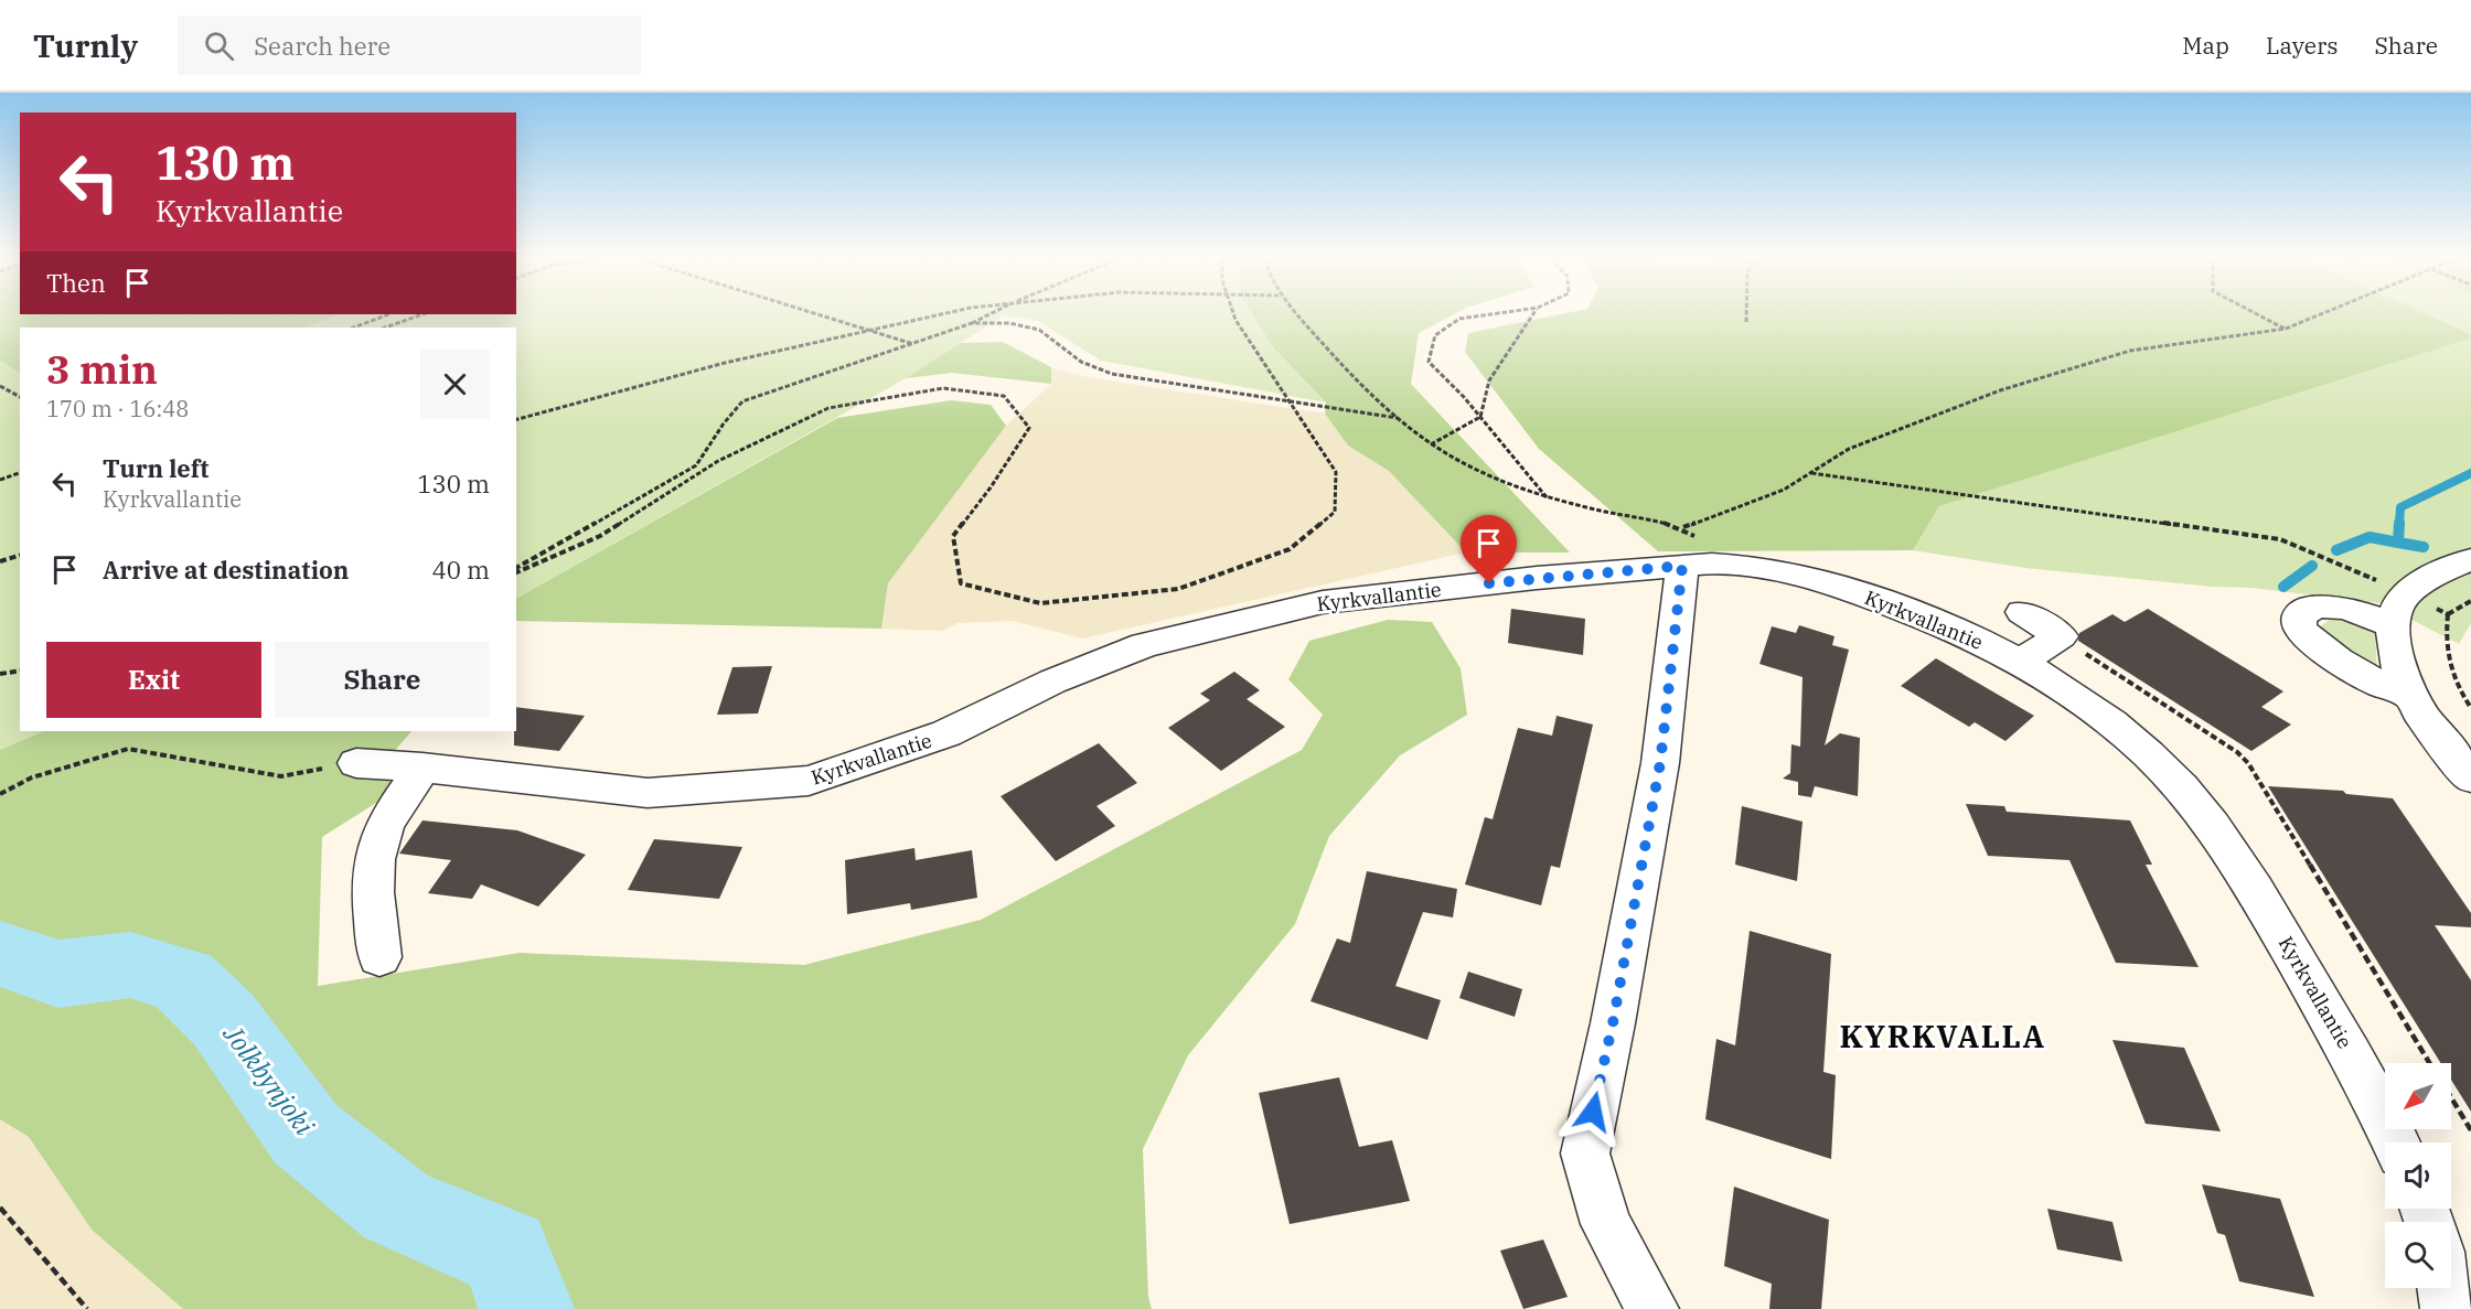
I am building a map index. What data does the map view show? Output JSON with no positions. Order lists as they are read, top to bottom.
{
  "streets": {
    "street": ["Kyrkvallantie"]
  },
  "districts": ["KYRKVALLA"],
  "water": ["Jolkbynjoki"],
  "north": "bottom left",
  "page": {
    "header": "Turnly",
    "search": "Search here",
    "nav": ["Map", "Layers", "Share"],
    "turn": ["130 m", "Kyrkvallantie"],
    "then": "Then",
    "heading": ["3 min", "170 m · 16:48"],
    "list": [
      {
        "name": "Turn left",
        "note": "Kyrkvallantie",
        "value": "130 m"
      },
      {
        "name": "Arrive at destination",
        "value": "40 m"
      }
    ],
    "buttons": ["Exit", "Share"]
  }
}
